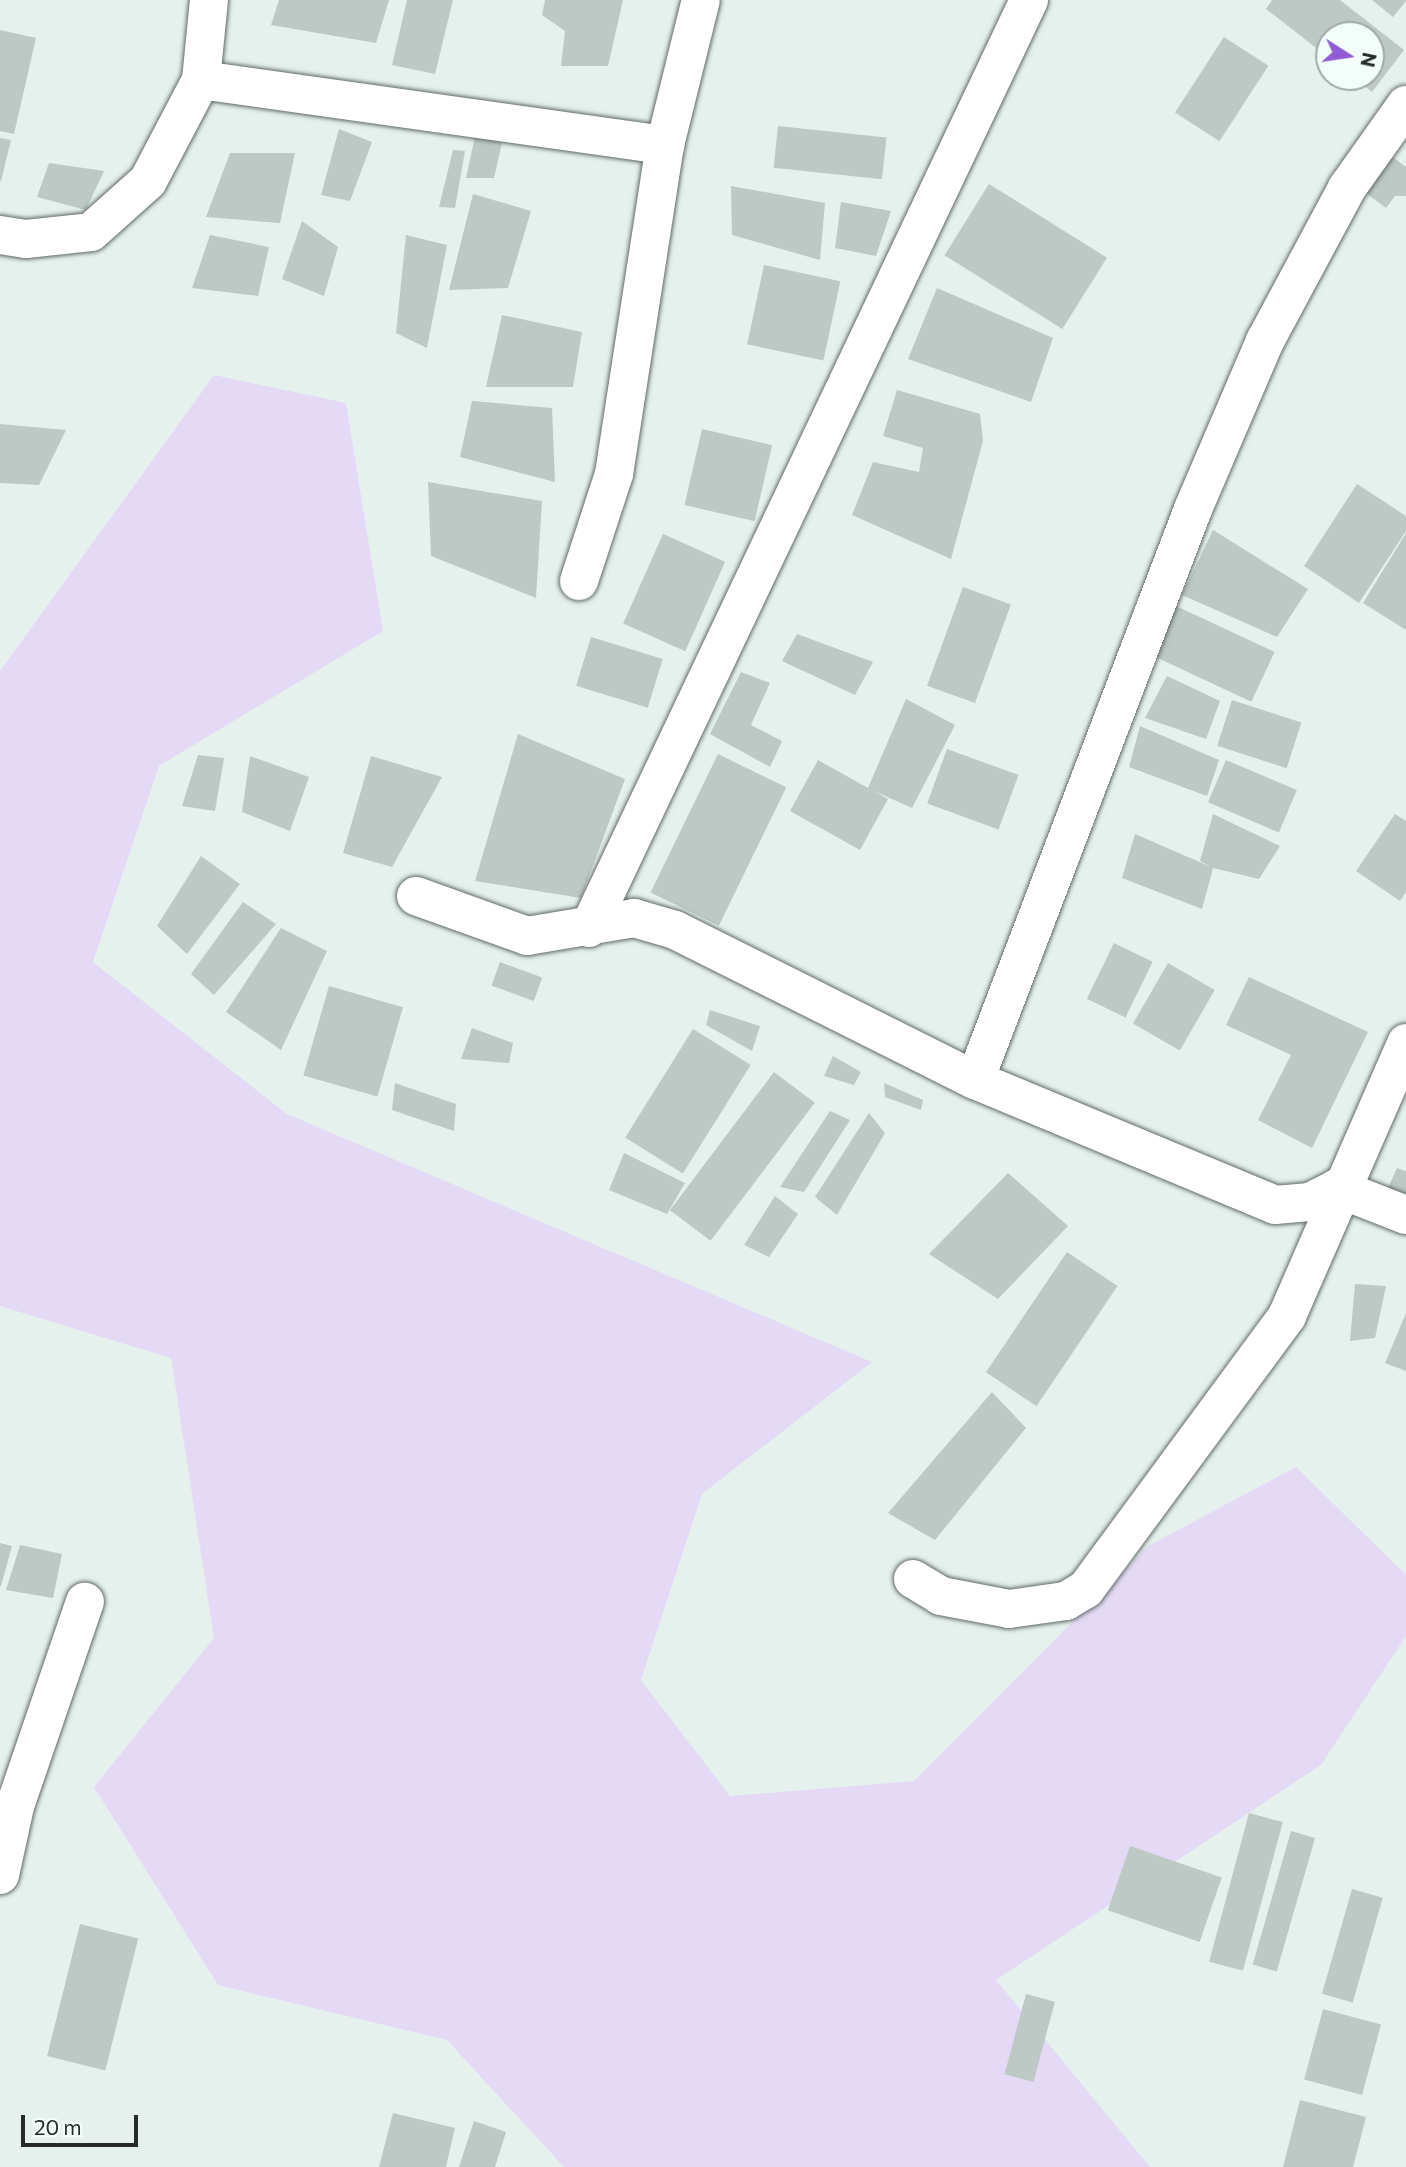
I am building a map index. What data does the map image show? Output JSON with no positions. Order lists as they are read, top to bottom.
{
  "scale_bar": "20 m",
  "north": "right"
}
